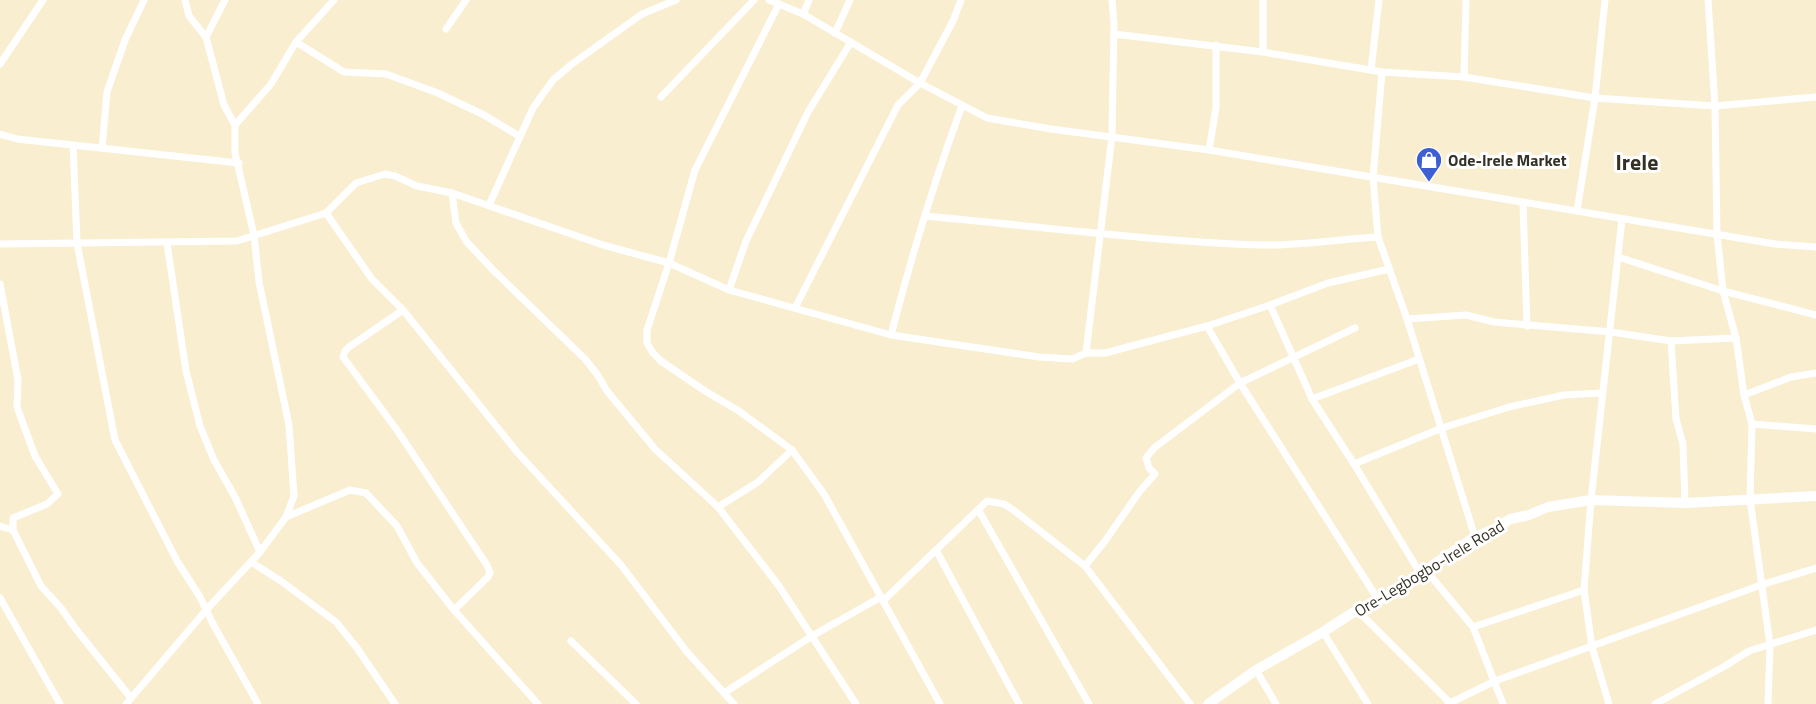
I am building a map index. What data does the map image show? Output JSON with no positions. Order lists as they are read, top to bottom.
{
  "streets": {
    "main road": ["Ore-Legbogbo-Irele Road"]
  },
  "districts": ["Irele"],
  "places": {
    "shop": ["Ode-Irele Market"]
  }
}
